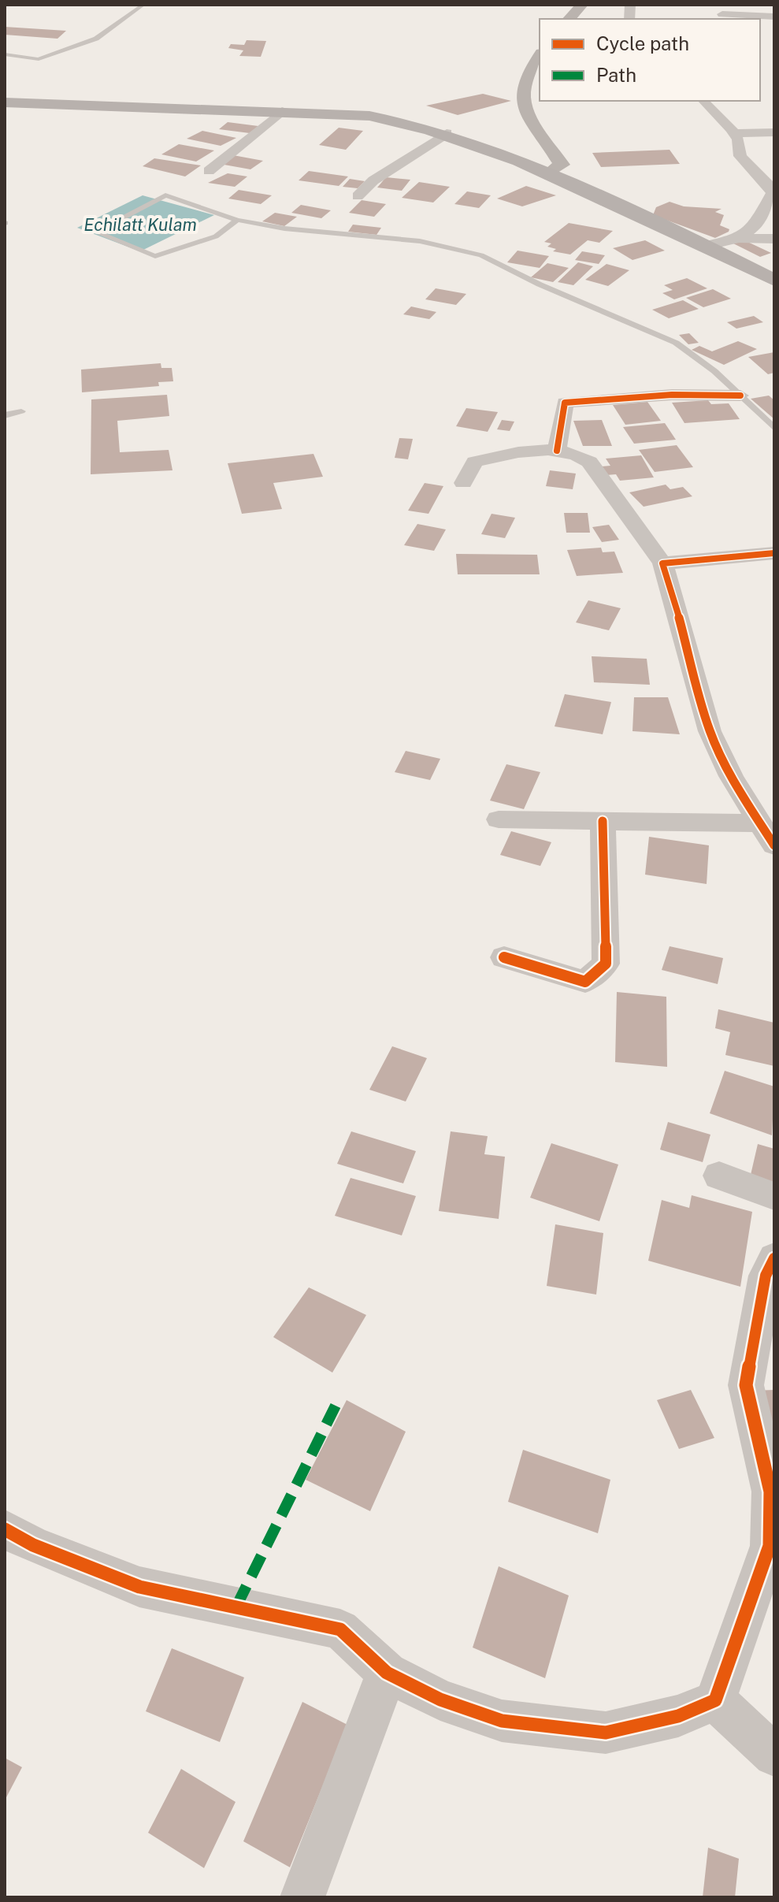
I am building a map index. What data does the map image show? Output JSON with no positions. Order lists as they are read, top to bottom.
{
  "water": ["Echilatt Kulam"],
  "legend": ["Cycle path", "Path"]
}
